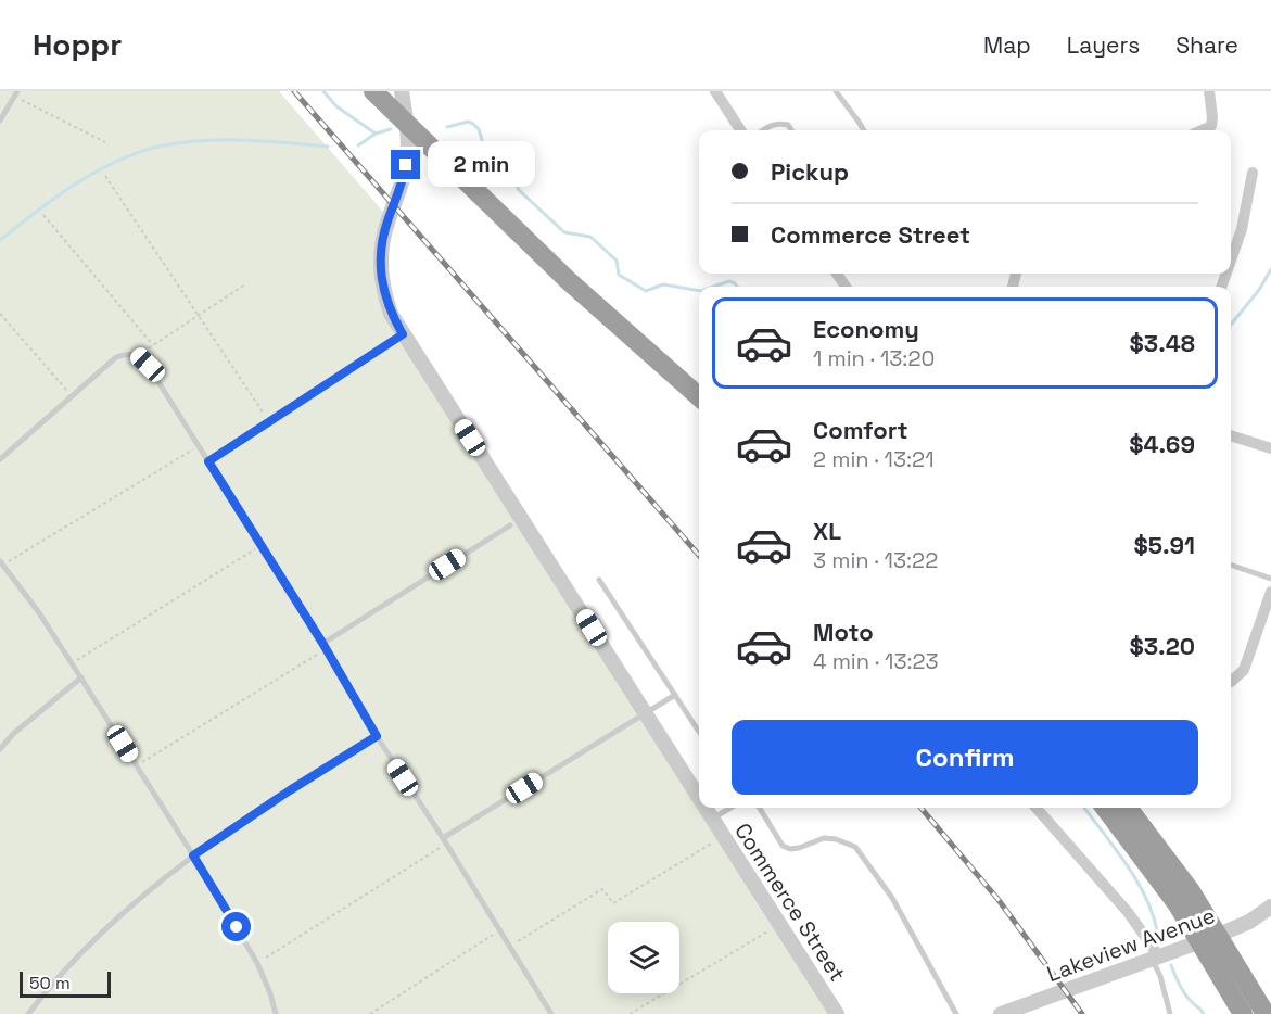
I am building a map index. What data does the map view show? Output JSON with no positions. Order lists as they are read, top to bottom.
{
  "streets": {
    "street": ["Commerce Street", "Lakeview Avenue"]
  },
  "scale_bar": "50 m",
  "page": {
    "header": "Hoppr",
    "nav": ["Map", "Layers", "Share"],
    "banner": ["Pickup", "Commerce Street"],
    "bubble": "2 min",
    "list": [
      {
        "name": "Economy",
        "note": "1 min · 13:20",
        "value": "$3.48"
      },
      {
        "name": "Comfort",
        "note": "2 min · 13:21",
        "value": "$4.69"
      },
      {
        "name": "XL",
        "note": "3 min · 13:22",
        "value": "$5.91"
      },
      {
        "name": "Moto",
        "note": "4 min · 13:23",
        "value": "$3.20"
      }
    ],
    "buttons": "Confirm",
    "scale": "50 m"
  }
}
